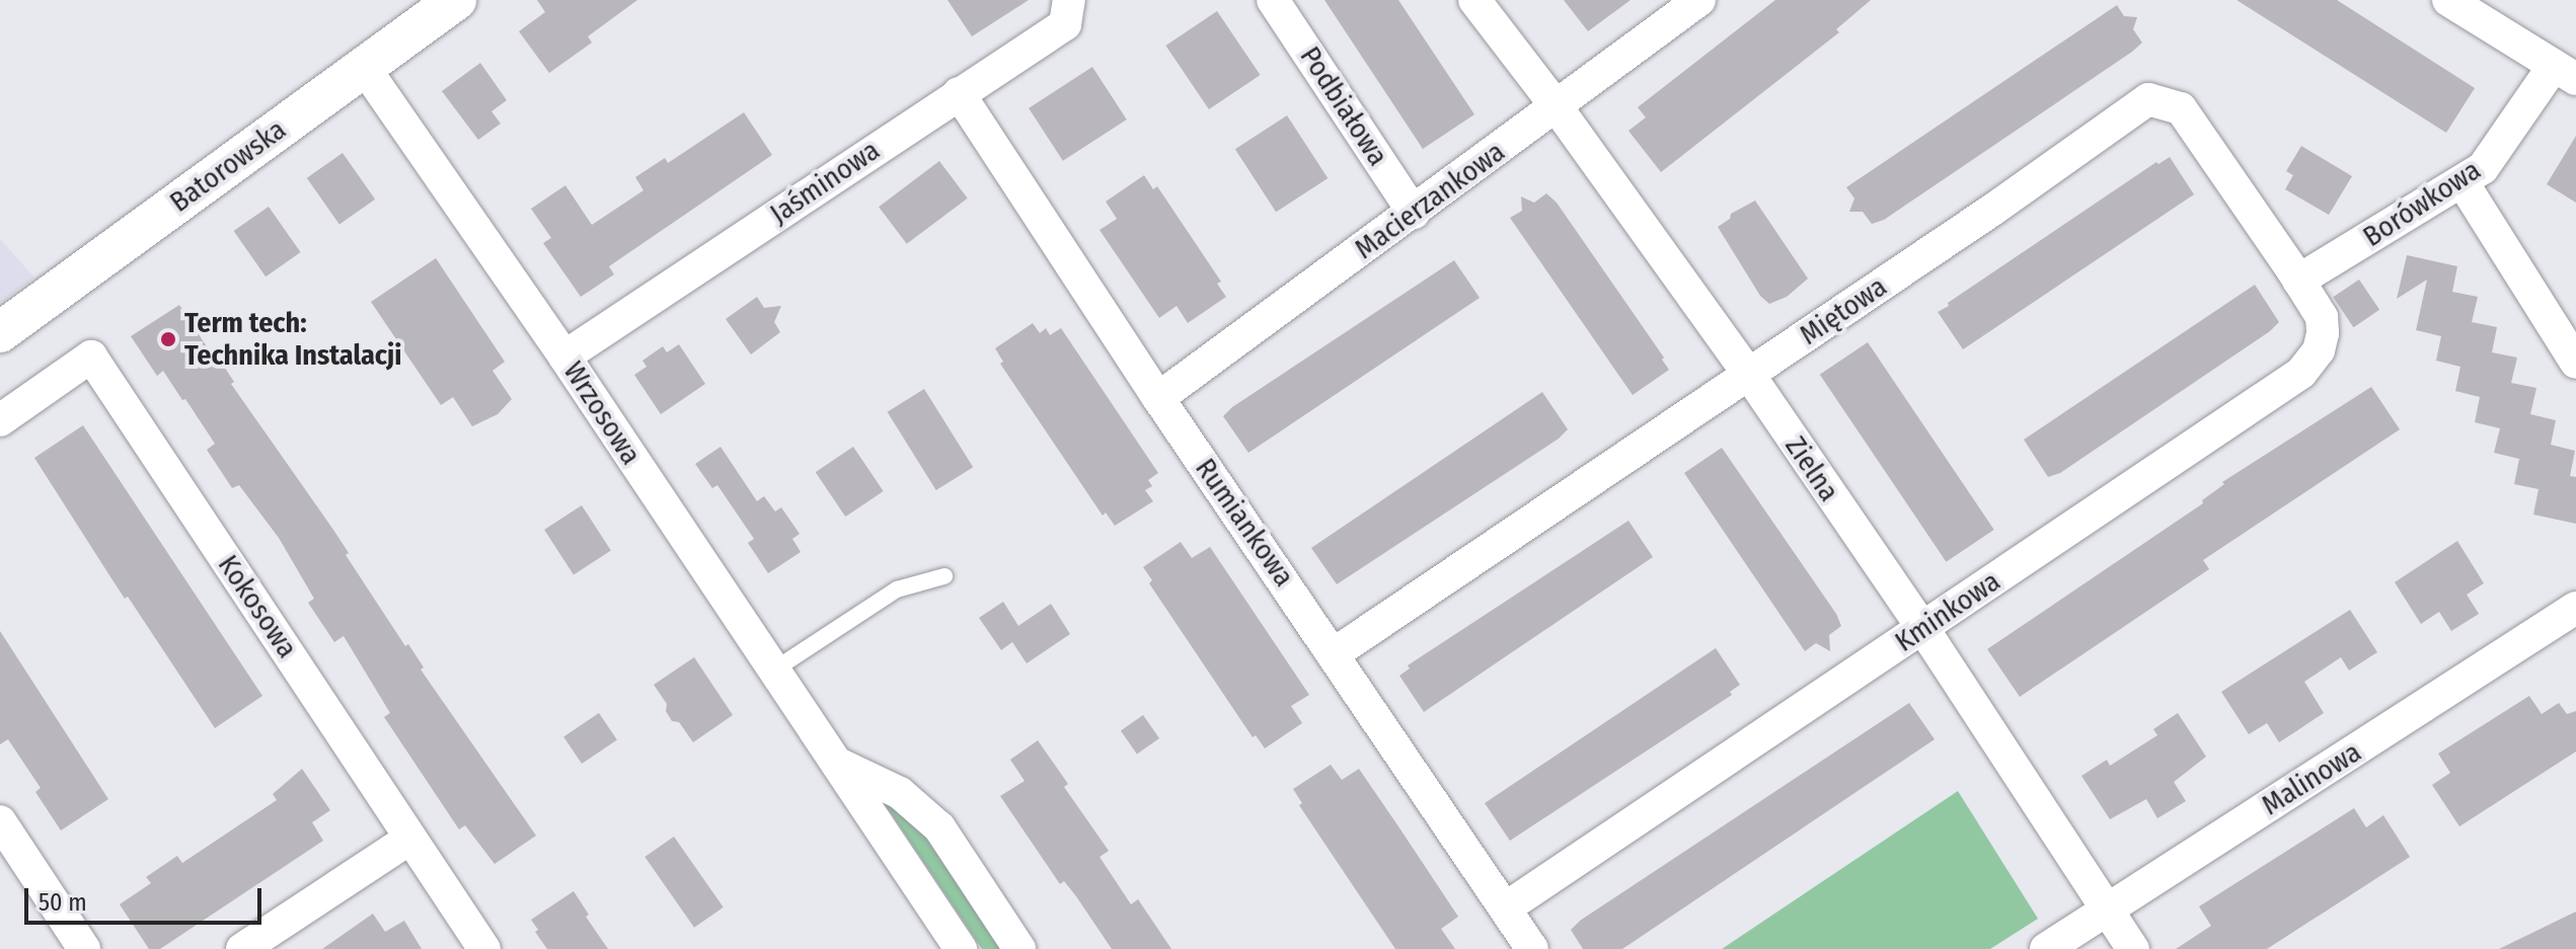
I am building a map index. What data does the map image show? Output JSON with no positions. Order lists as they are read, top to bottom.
{
  "streets": {
    "street": [
      "Podbiałowa",
      "Batorowska",
      "Jaśminowa",
      "Macierzankowa",
      "Borówkowa",
      "Miętowa",
      "Wrzosowa",
      "Zielna",
      "Rumiankowa",
      "Kokosowa",
      "Kminkowa",
      "Malinowa"
    ]
  },
  "crossings": [
    ["Podbiałowa", "Macierzankowa"],
    ["Batorowska", "Wrzosowa"],
    ["Jaśminowa", "Wrzosowa"],
    ["Jaśminowa", "Rumiankowa"],
    ["Macierzankowa", "Zielna"],
    ["Macierzankowa", "Rumiankowa"],
    ["Borówkowa", "Miętowa"],
    ["Borówkowa", "Kminkowa"],
    ["Miętowa", "Zielna"],
    ["Miętowa", "Rumiankowa"],
    ["Miętowa", "Kminkowa"],
    ["Zielna", "Kminkowa"],
    ["Zielna", "Malinowa"],
    ["Rumiankowa", "Kminkowa"]
  ],
  "places": ["Term tech: Technika Instalacji"],
  "scale_bar": "50 m"
}
